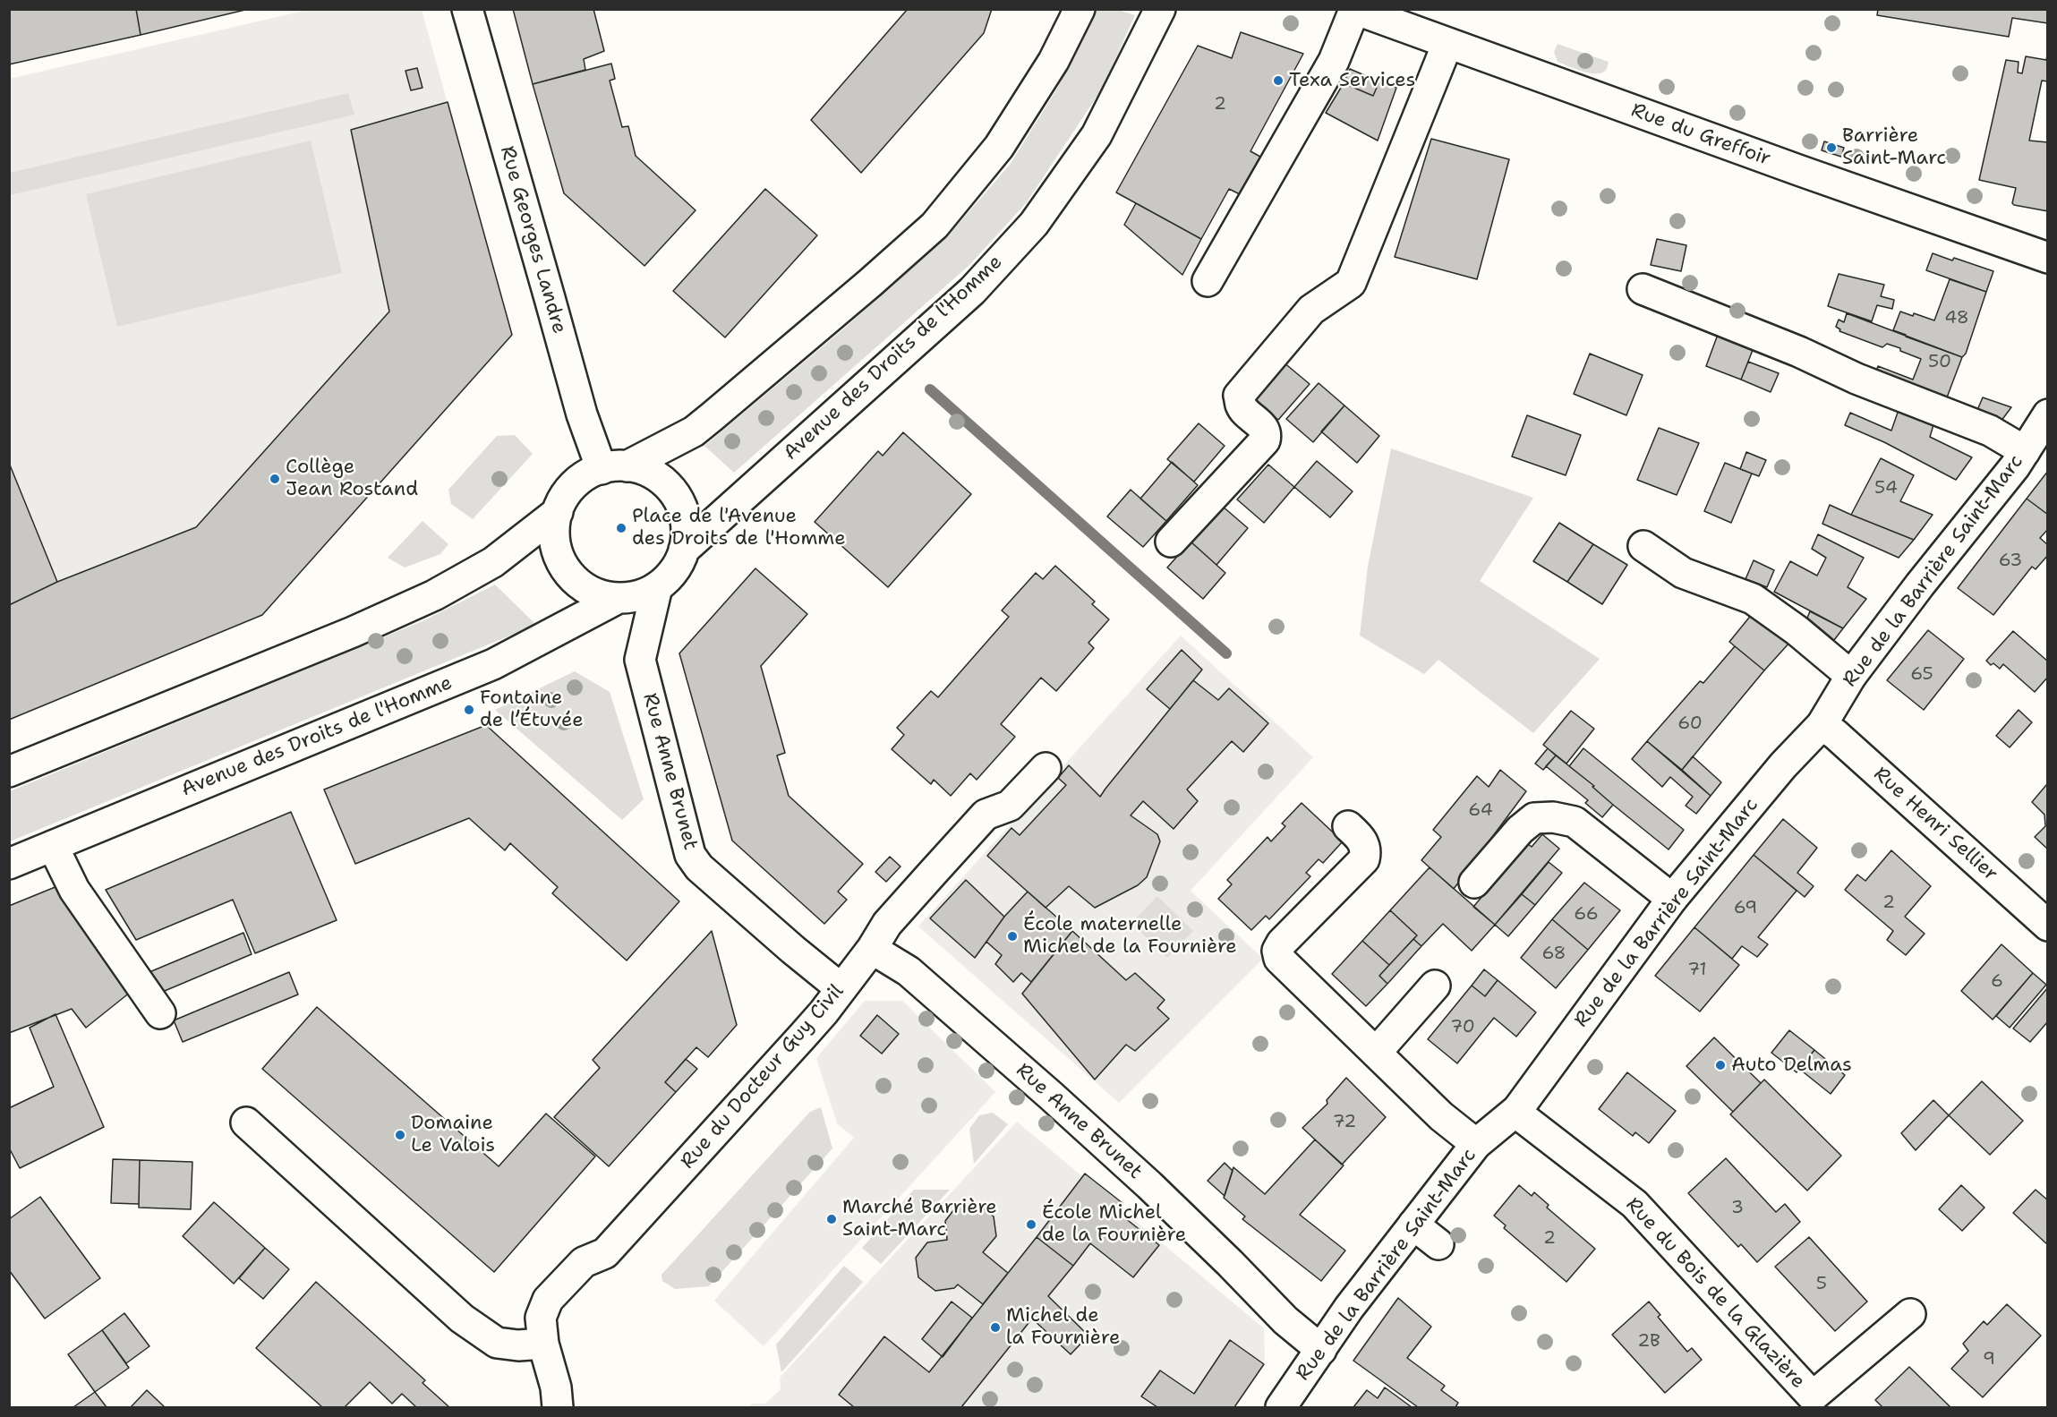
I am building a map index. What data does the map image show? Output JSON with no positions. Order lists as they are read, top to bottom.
{
  "streets": {
    "street": [
      "Rue du Greffoir",
      "Rue Georges Landre",
      "Avenue des Droits de l'Homme",
      "Rue de la Barrière Saint-Marc",
      "Rue Anne Brunet",
      "Rue Henri Sellier",
      "Rue du Docteur Guy Civil",
      "Rue du Bois de la Glazière"
    ]
  },
  "crossings": [
    ["Rue Georges Landre", "Avenue des Droits de l'Homme"],
    ["Rue Georges Landre", "Rue Anne Brunet"],
    ["Avenue des Droits de l'Homme", "Rue Anne Brunet"],
    ["Rue de la Barrière Saint-Marc", "Rue Anne Brunet"],
    ["Rue de la Barrière Saint-Marc", "Rue Henri Sellier"],
    ["Rue de la Barrière Saint-Marc", "Rue du Bois de la Glazière"],
    ["Rue Anne Brunet", "Rue du Docteur Guy Civil"]
  ],
  "places": [
    "Texa Services",
    "Barrière Saint-Marc",
    "Collège Jean Rostand",
    "Place de l'Avenue des Droits de l'Homme",
    "Fontaine de l’Étuvée",
    "École maternelle Michel de la Fournière",
    "Auto Delmas",
    "Domaine Le Valois",
    "Marché Barrière Saint-Marc",
    "École Michel de la Fournière",
    "Michel de la Fournière"
  ],
  "house_numbers": [
    "2",
    "48",
    "50",
    "54",
    "63",
    "65",
    "60",
    "64",
    "2",
    "69",
    "66",
    "68",
    "71",
    "6",
    "70",
    "72",
    "3",
    "2",
    "5",
    "2B",
    "9"
  ]
}
